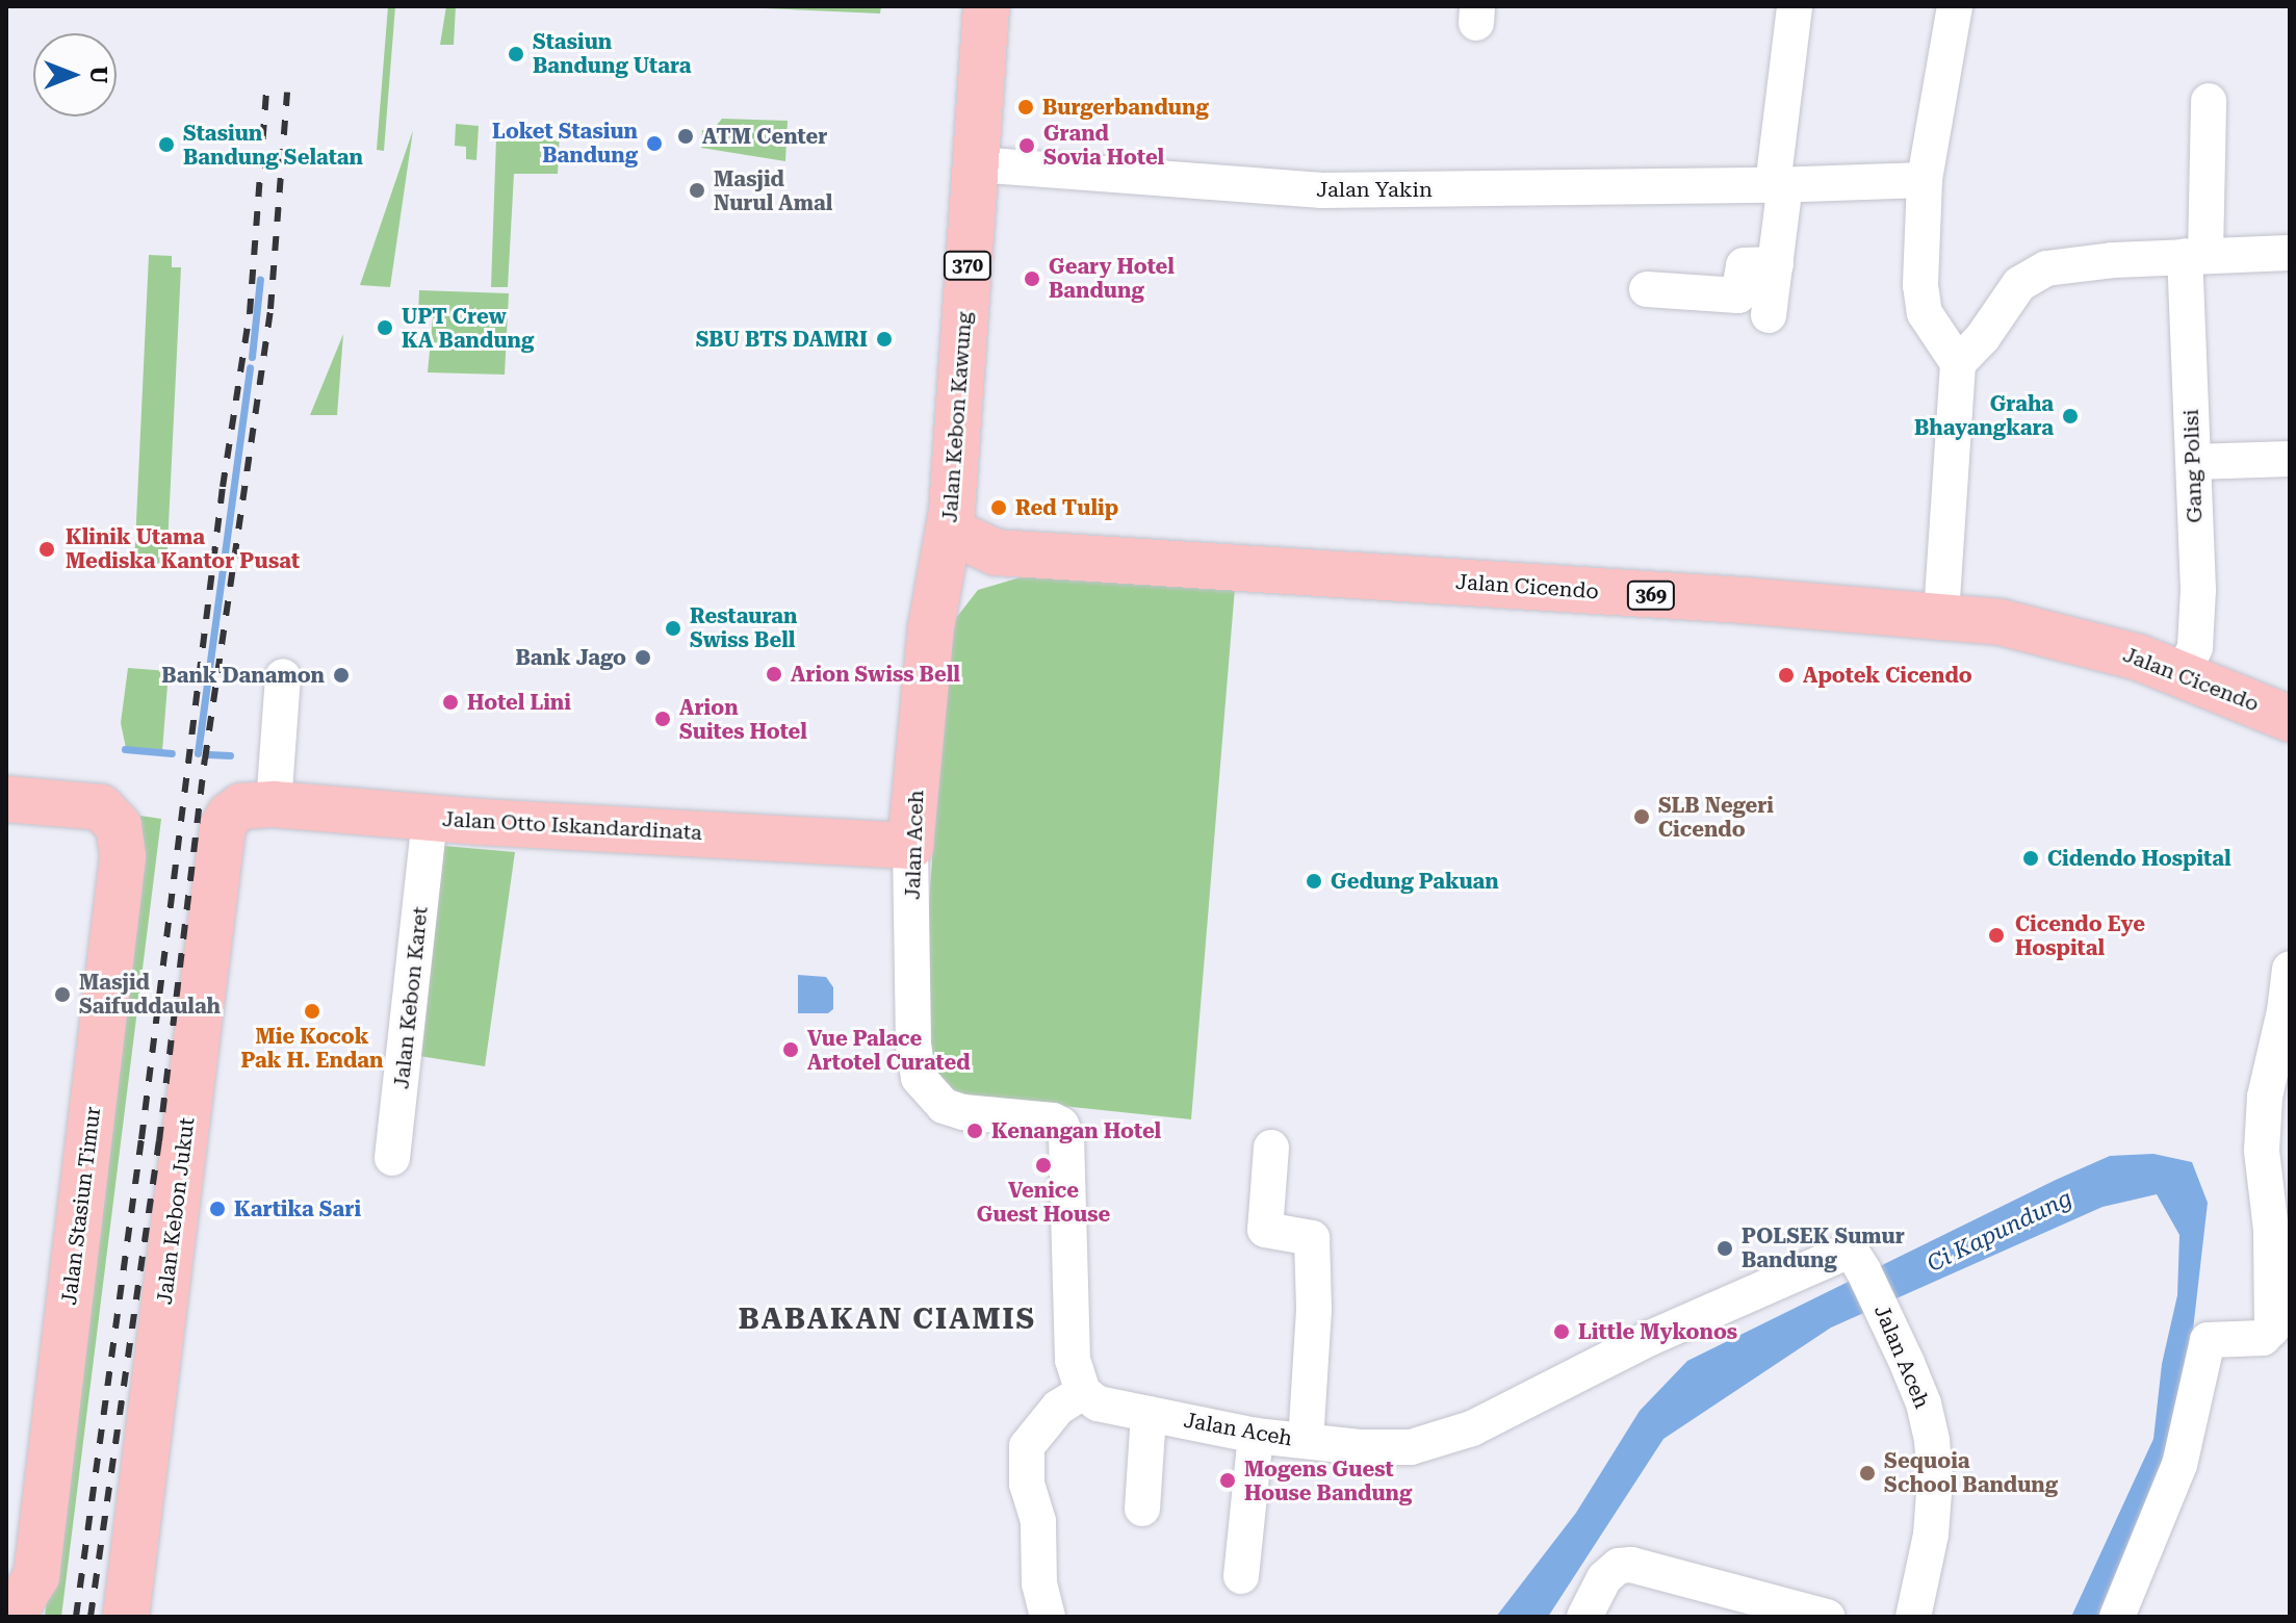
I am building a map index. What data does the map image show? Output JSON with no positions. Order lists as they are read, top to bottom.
{
  "streets": {
    "main road": [
      "370",
      "Jalan Kebon Kawung",
      "Jalan Cicendo",
      "369",
      "Jalan Otto Iskandardinata",
      "Jalan Aceh",
      "Jalan Stasiun Timur",
      "Jalan Kebon Jukut"
    ],
    "street": ["Jalan Yakin", "Gang Polisi", "Jalan Kebon Karet"]
  },
  "crossings": [
    ["Jalan Yakin", "Jalan Kebon Kawung"],
    ["Jalan Kebon Kawung", "Jalan Cicendo"],
    ["Jalan Kebon Kawung", "Jalan Aceh"],
    ["Gang Polisi", "Jalan Cicendo"],
    ["Jalan Otto Iskandardinata", "Jalan Aceh"],
    ["Jalan Otto Iskandardinata", "Jalan Kebon Karet"],
    ["Jalan Otto Iskandardinata", "Jalan Kebon Jukut"]
  ],
  "districts": ["BABAKAN CIAMIS"],
  "water": ["Ci Kapundung"],
  "places": [
    "Stasiun Bandung Utara",
    "Burgerbandung",
    "ATM Center",
    "Loket Stasiun Bandung",
    "Stasiun Bandung Selatan",
    "Grand Sovia Hotel",
    "Masjid Nurul Amal",
    "Geary Hotel Bandung",
    "UPT Crew KA Bandung",
    "SBU BTS DAMRI",
    "Graha Bhayangkara",
    "Red Tulip",
    "Klinik Utama Mediska Kantor Pusat",
    "Restauran Swiss Bell",
    "Bank Jago",
    "Arion Swiss Bell",
    "Bank Danamon",
    "Apotek Cicendo",
    "Hotel Lini",
    "Arion Suites Hotel",
    "SLB Negeri Cicendo",
    "Cidendo Hospital",
    "Gedung Pakuan",
    "Cicendo Eye Hospital",
    "Masjid Saifuddaulah",
    "Mie Kocok Pak H. Endan",
    "Vue Palace Artotel Curated",
    "Kenangan Hotel",
    "Venice Guest House",
    "Kartika Sari",
    "POLSEK Sumur Bandung",
    "Little Mykonos",
    "Sequoia School Bandung",
    "Mogens Guest House Bandung"
  ],
  "north": "right"
}
